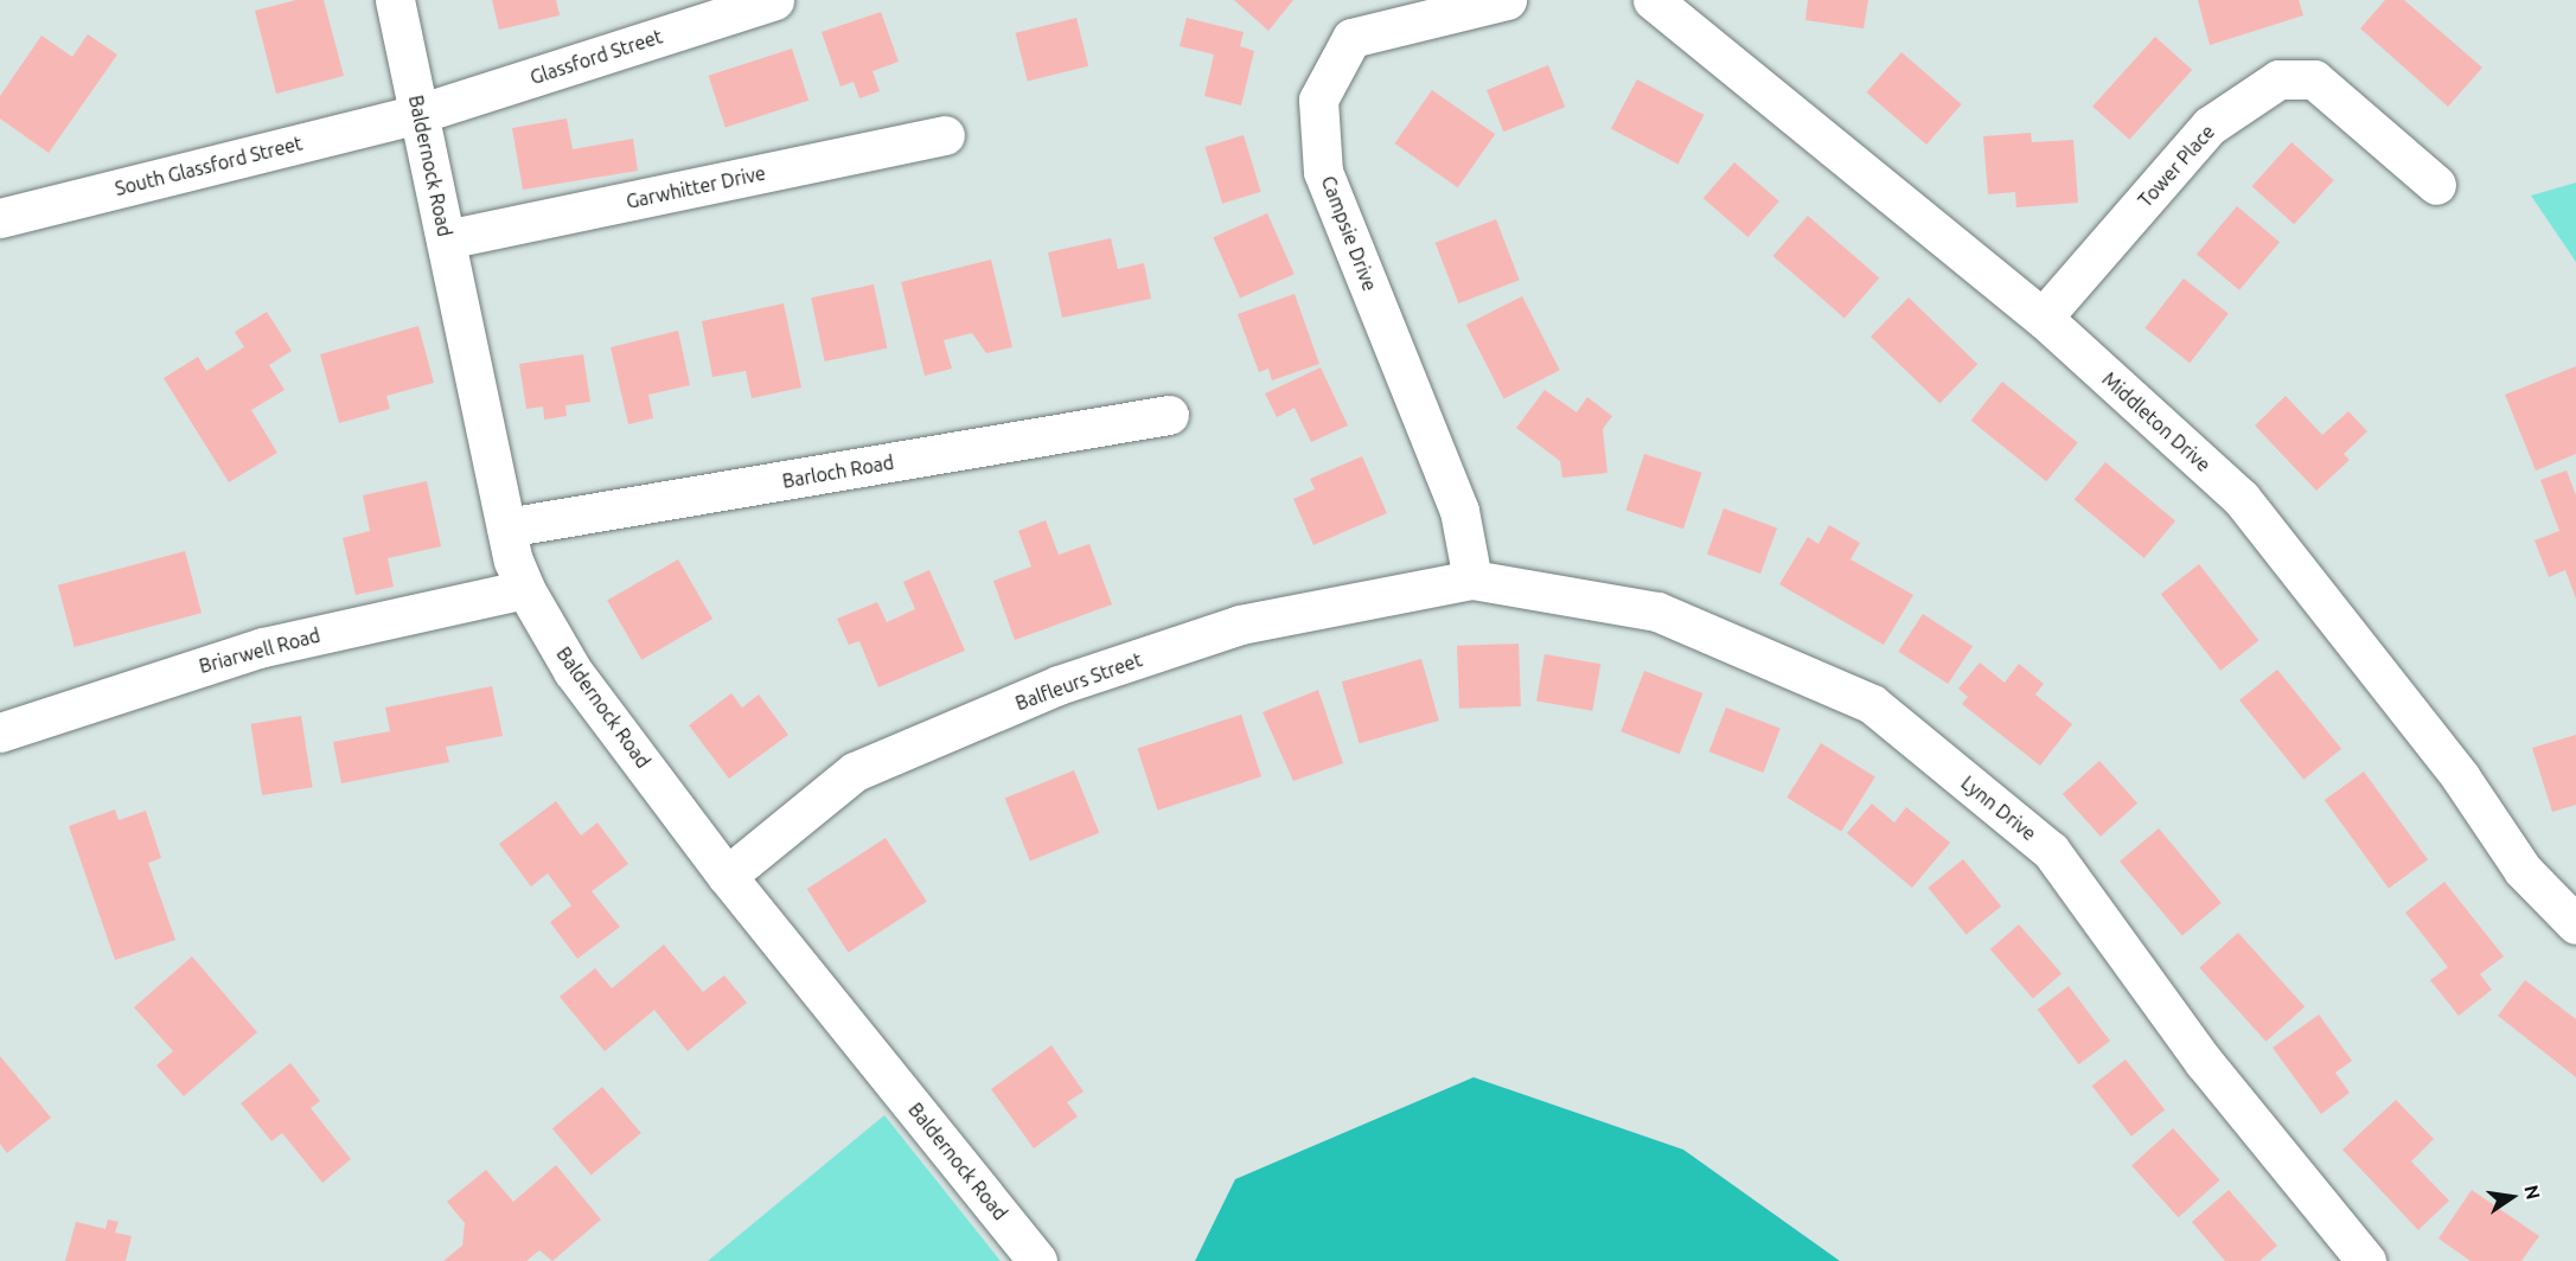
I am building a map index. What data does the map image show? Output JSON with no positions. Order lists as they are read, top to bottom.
{
  "streets": {
    "street": [
      "Glassford Street",
      "South Glassford Street",
      "Baldernock Road",
      "Tower Place",
      "Garwhitter Drive",
      "Campsie Drive",
      "Middleton Drive",
      "Barloch Road",
      "Briarwell Road",
      "Balfleurs Street",
      "Lynn Drive"
    ]
  },
  "crossings": [
    ["Glassford Street", "South Glassford Street"],
    ["Glassford Street", "Baldernock Road"],
    ["South Glassford Street", "Baldernock Road"],
    ["Baldernock Road", "Garwhitter Drive"],
    ["Baldernock Road", "Barloch Road"],
    ["Baldernock Road", "Briarwell Road"],
    ["Baldernock Road", "Balfleurs Street"],
    ["Tower Place", "Middleton Drive"],
    ["Campsie Drive", "Balfleurs Street"],
    ["Campsie Drive", "Lynn Drive"],
    ["Balfleurs Street", "Lynn Drive"]
  ],
  "north": "right"
}
